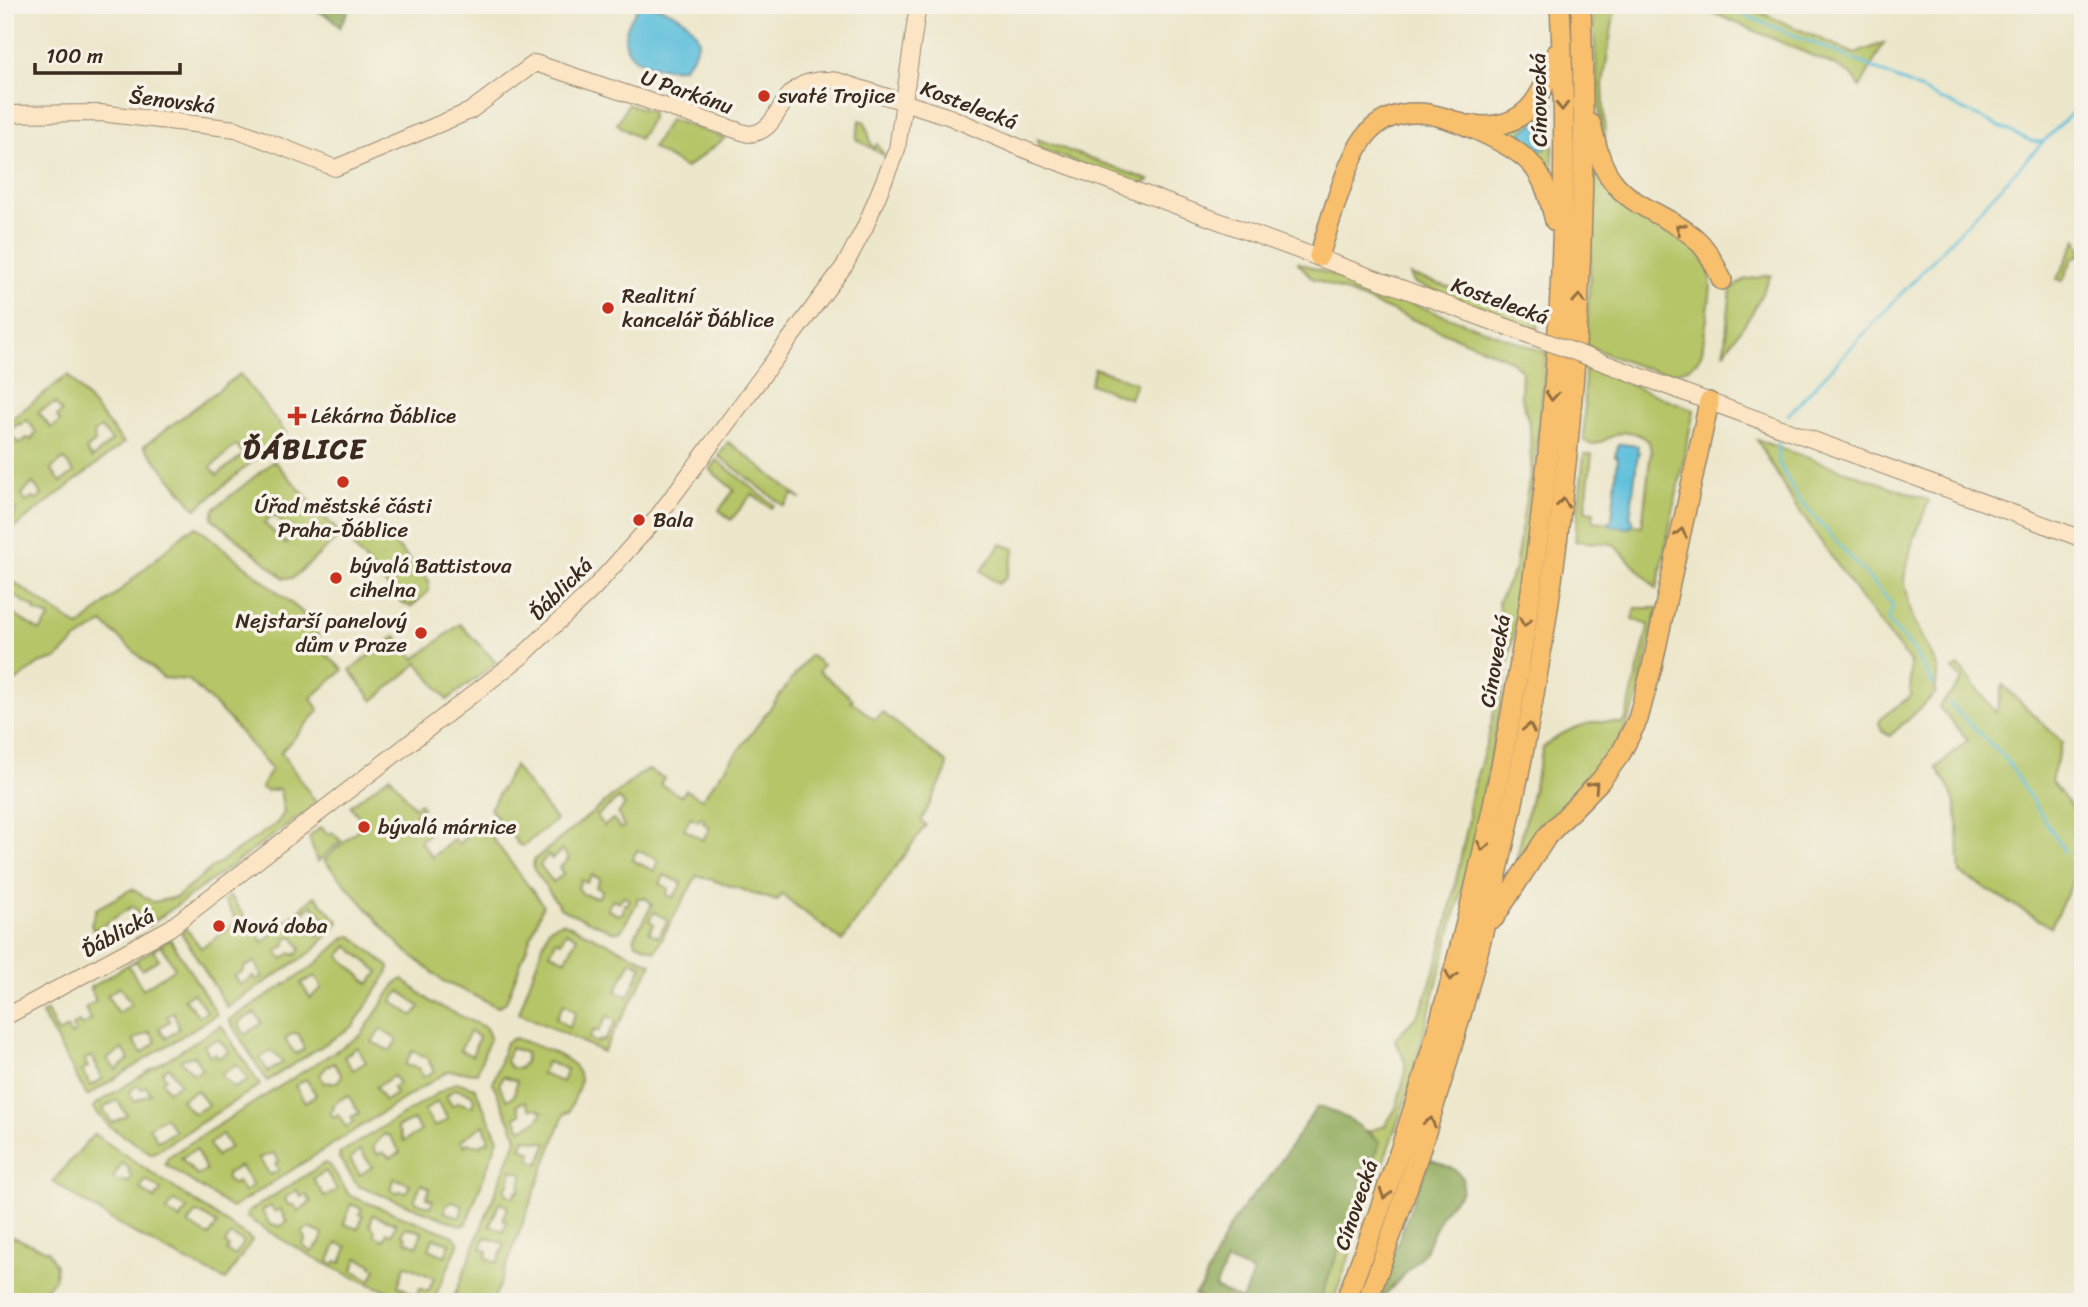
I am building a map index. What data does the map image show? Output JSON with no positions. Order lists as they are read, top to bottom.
{
  "streets": {
    "highway": ["Cínovecká"],
    "main road": [
      "U Parkánu",
      "Šenovská",
      "Kostelecká",
      "Ďáblická"
    ]
  },
  "crossings": [
    ["U Parkánu", "Šenovská"],
    ["U Parkánu", "Kostelecká"],
    ["U Parkánu", "Ďáblická"],
    ["Kostelecká", "Ďáblická"]
  ],
  "districts": ["ĎÁBLICE"],
  "places": {
    "other": [
      "svaté Trojice",
      "Realitní kancelář Ďáblice",
      "Úřad městské části Praha-Ďáblice",
      "Bala",
      "bývalá Battistova cihelna",
      "Nejstarší panelový dům v Praze",
      "bývalá márnice",
      "Nová doba"
    ],
    "health": ["Lékárna Ďáblice"]
  },
  "scale_bar": "100 m"
}
